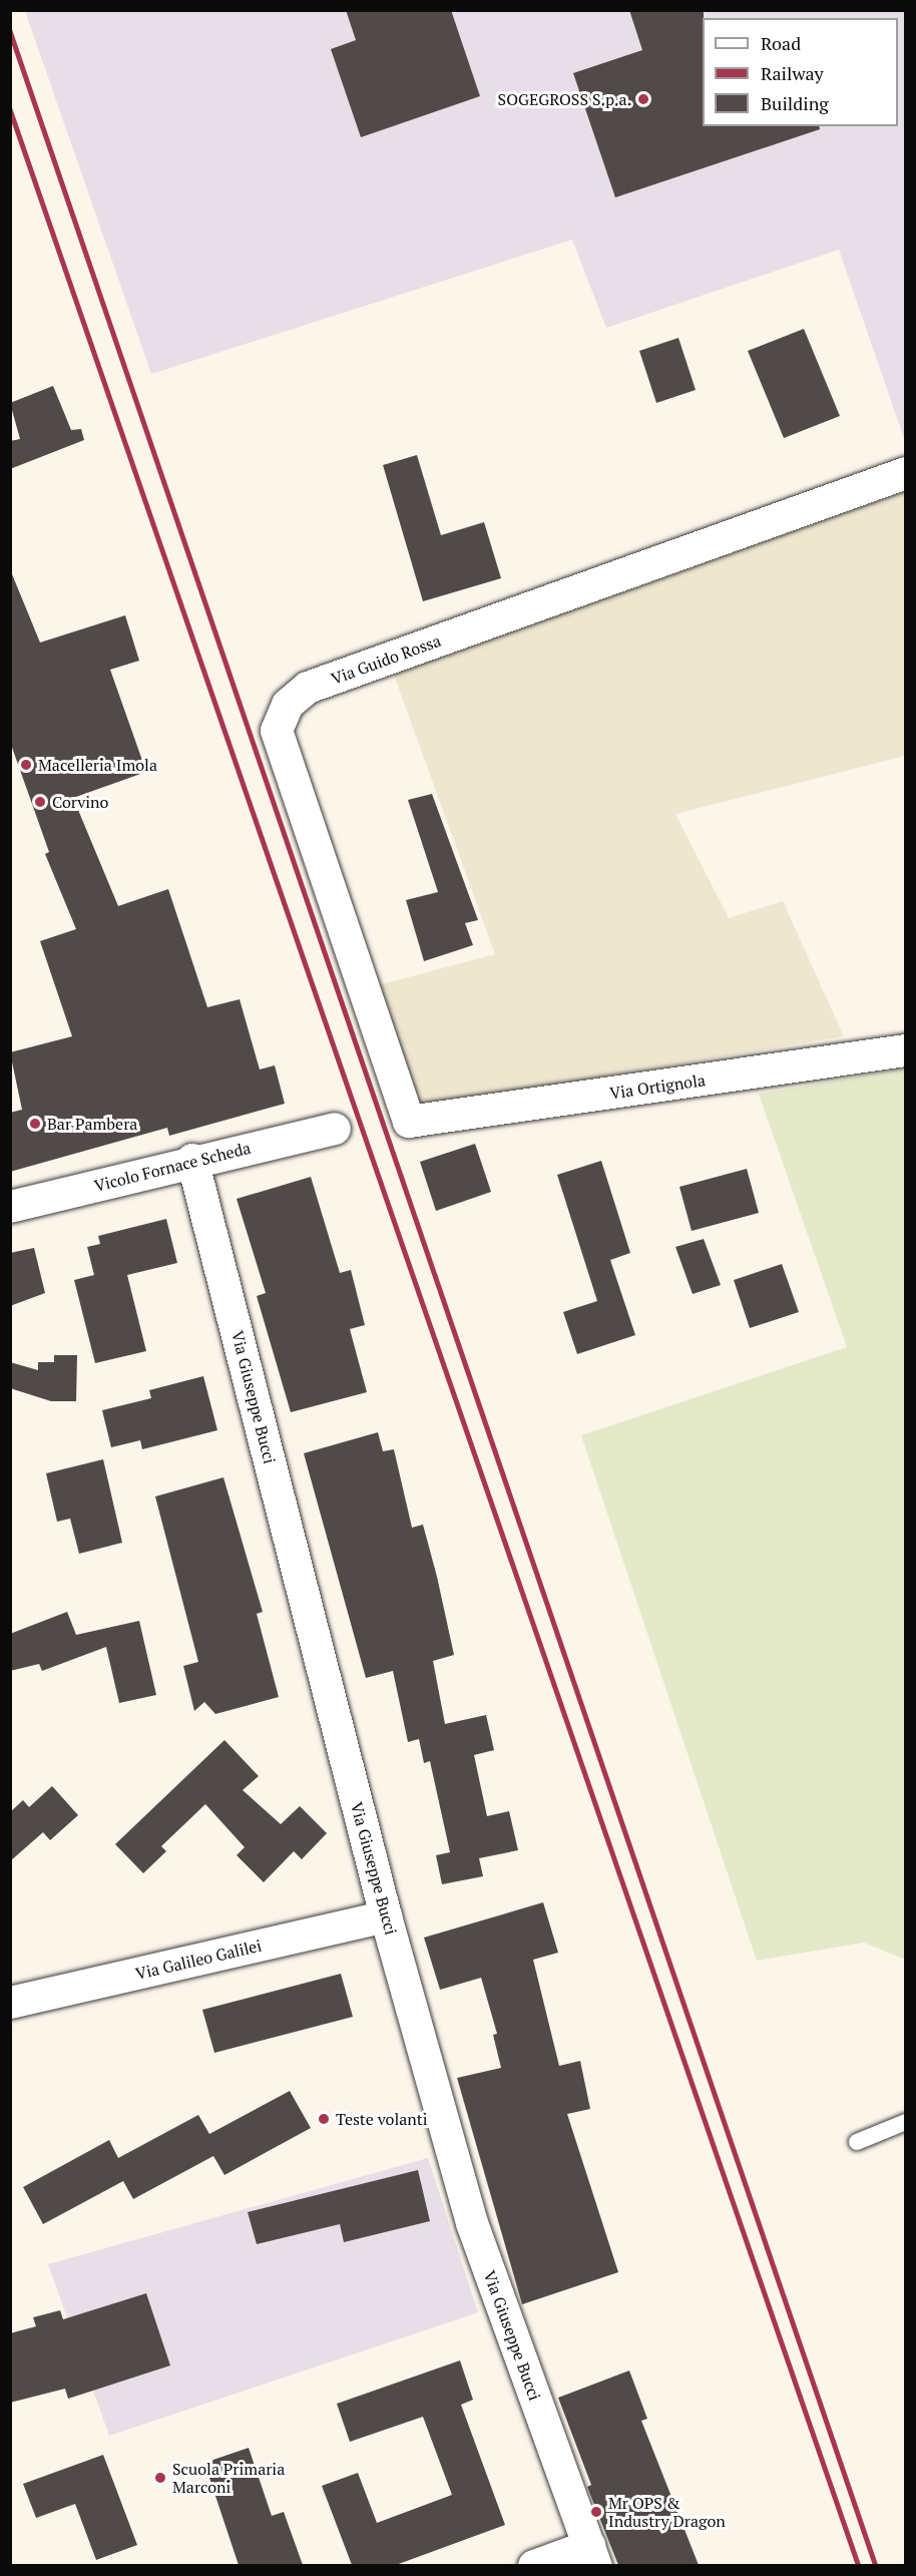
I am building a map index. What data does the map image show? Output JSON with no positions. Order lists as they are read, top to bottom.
{
  "streets": {
    "street": [
      "Via Guido Rossa",
      "Via Ortignola",
      "Vicolo Fornace Scheda",
      "Via Giuseppe Bucci",
      "Via Galileo Galilei"
    ]
  },
  "crossings": [
    ["Via Guido Rossa", "Via Ortignola"],
    ["Vicolo Fornace Scheda", "Via Giuseppe Bucci"],
    ["Via Giuseppe Bucci", "Via Galileo Galilei"]
  ],
  "places": [
    "SOGEGROSS S.p.a.",
    "Macelleria Imola",
    "Corvino",
    "Bar Pambera",
    "Teste volanti",
    "Scuola Primaria Marconi",
    "Mr OPS & Industry Dragon"
  ],
  "legend": ["Road", "Railway", "Building"]
}
